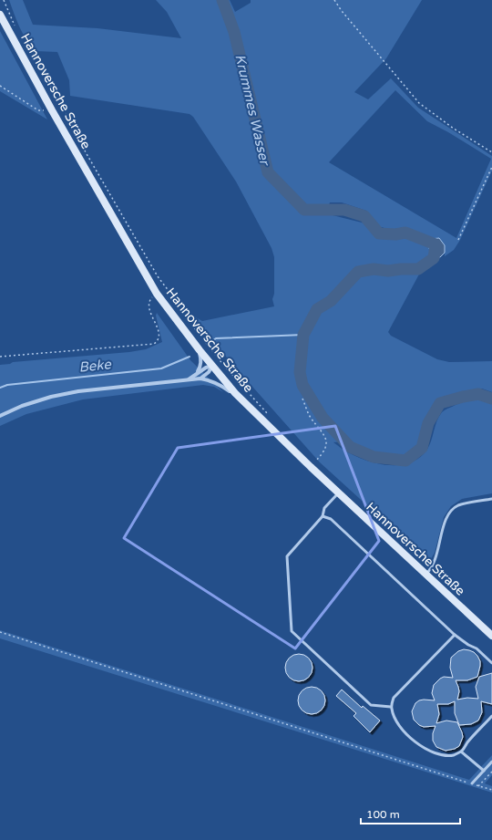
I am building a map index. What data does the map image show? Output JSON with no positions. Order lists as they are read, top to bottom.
{
  "streets": {
    "main road": ["Hannoversche Straße"]
  },
  "water": ["Krummes Wasser", "Beke"],
  "scale_bar": "100 m"
}
